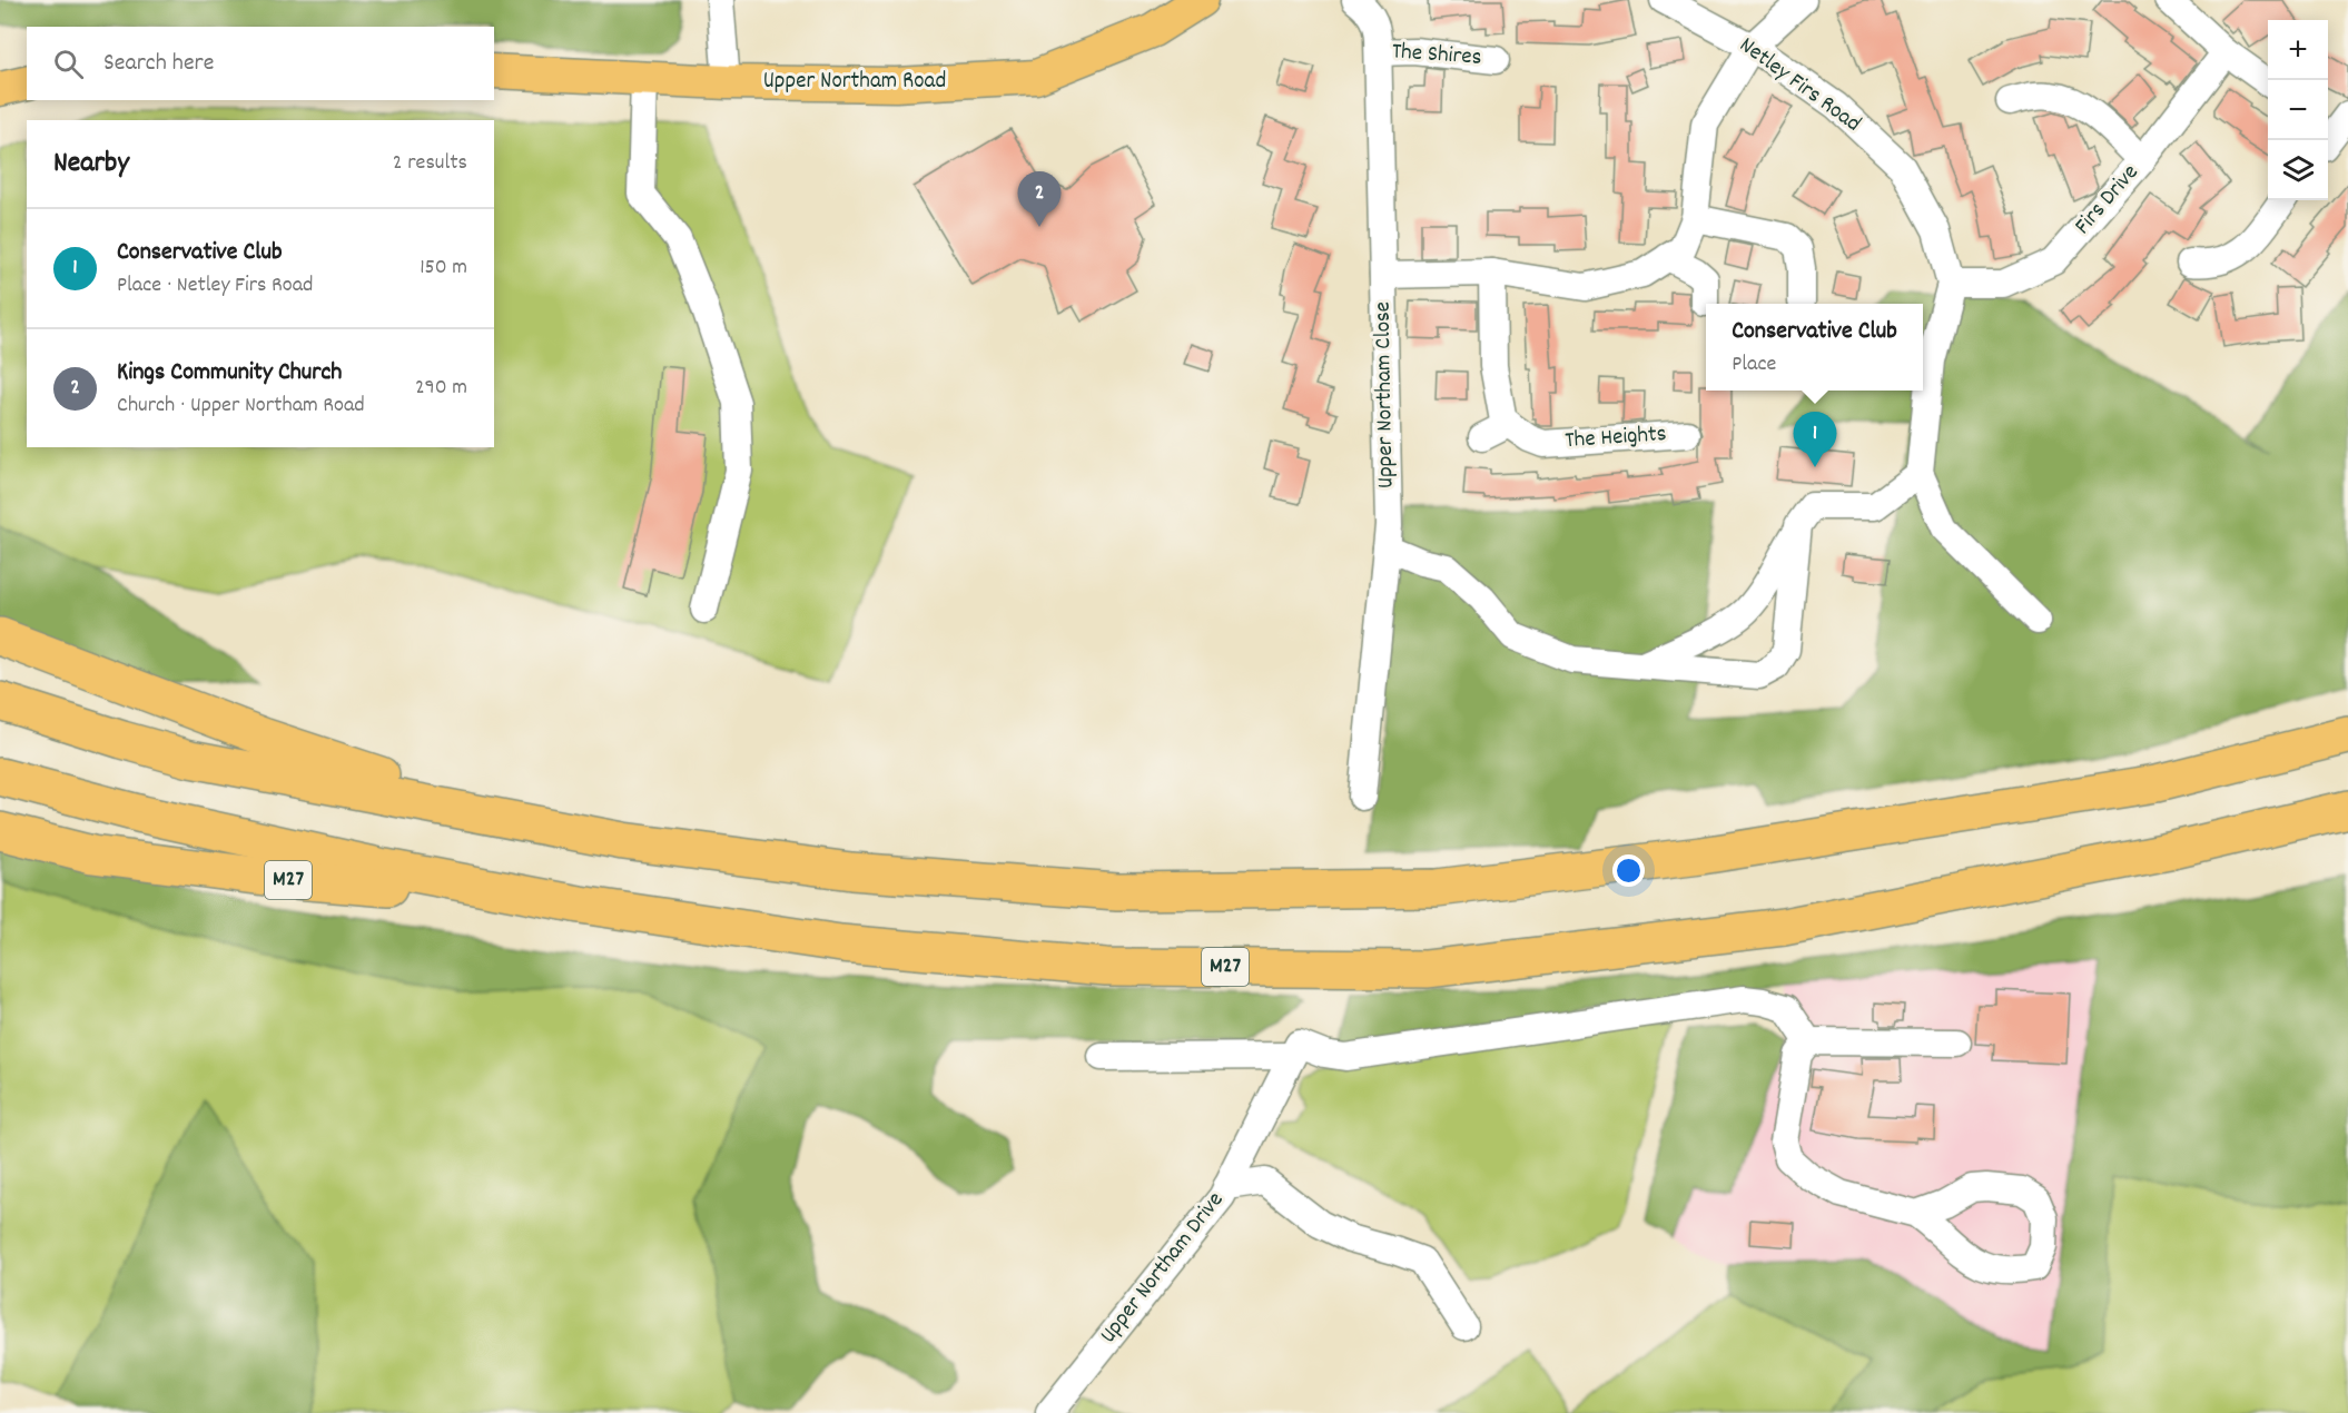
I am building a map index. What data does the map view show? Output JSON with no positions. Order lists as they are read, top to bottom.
{
  "streets": {
    "highway": ["M27"],
    "main road": ["Upper Northam Road"],
    "street": [
      "The Shires",
      "Netley Firs Road",
      "Firs Drive",
      "Upper Northam Close",
      "The Heights",
      "Upper Northam Drive"
    ]
  },
  "crossings": [
    ["The Shires", "Upper Northam Close"],
    ["Netley Firs Road", "Firs Drive"]
  ],
  "page": {
    "map_buttons": ["+", "−"],
    "search": "Search here",
    "heading": ["Nearby", "2 results"],
    "pins": ["2", "1"],
    "list": [
      {
        "mark": "1",
        "name": "Conservative Club",
        "note": "Place · Netley Firs Road",
        "value": "150 m"
      },
      {
        "mark": "2",
        "name": "Kings Community Church",
        "note": "Church · Upper Northam Road",
        "value": "290 m"
      }
    ],
    "popup": ["Conservative Club", "Place"]
  }
}
